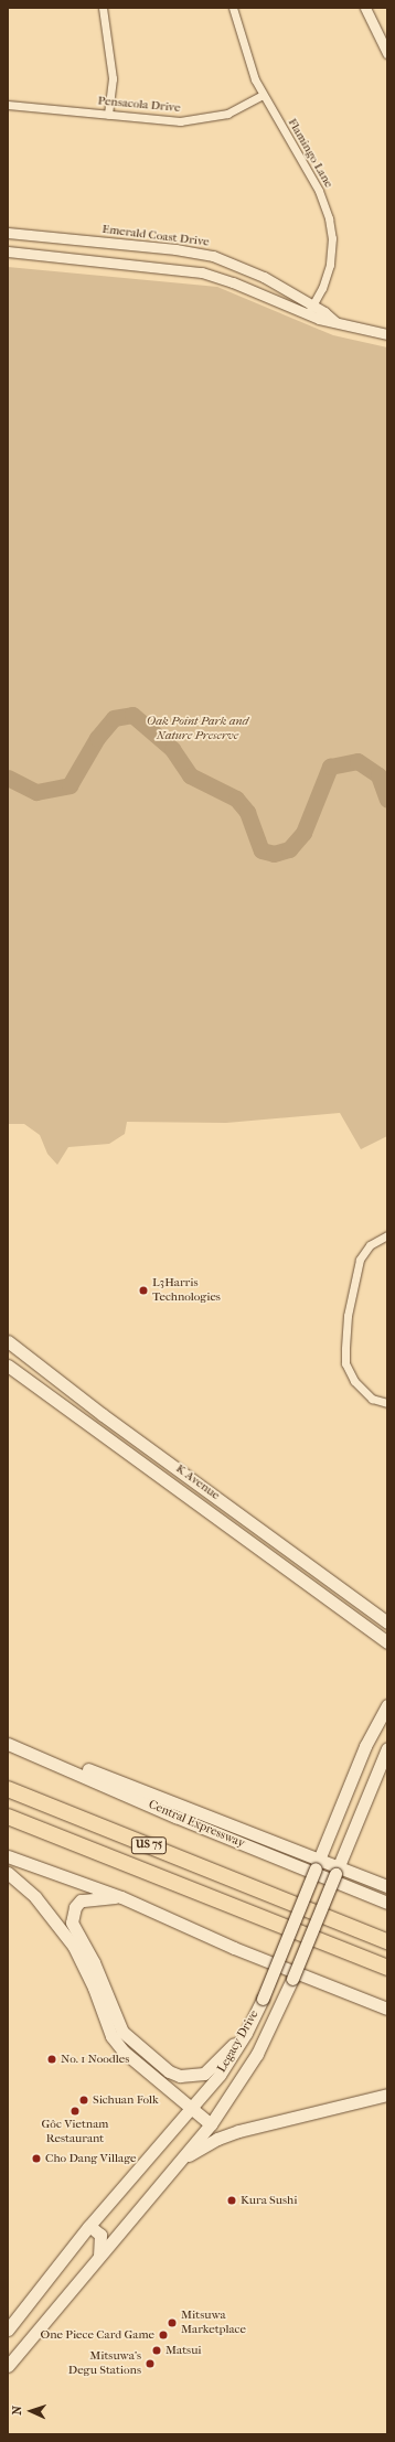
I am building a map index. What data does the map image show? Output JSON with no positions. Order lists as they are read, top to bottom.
{
  "streets": {
    "highway": ["US 75"],
    "main road": ["K Avenue", "Central Expressway", "Legacy Drive"],
    "street": ["Pensacola Drive", "Flamingo Lane", "Emerald Coast Drive"]
  },
  "crossings": [
    ["Pensacola Drive", "Flamingo Lane"],
    ["Flamingo Lane", "Emerald Coast Drive"]
  ],
  "parks": ["Oak Point Park and Nature Preserve"],
  "places": [
    "L3Harris Technologies",
    "No. 1 Noodles",
    "Sichuan Folk",
    "Gôc Vietnam Restaurant",
    "Cho Dang Village",
    "Kura Sushi",
    "Mitsuwa Marketplace",
    "One Piece Card Game",
    "Matsui",
    "Mitsuwa’s Degu Stations"
  ],
  "north": "left"
}
